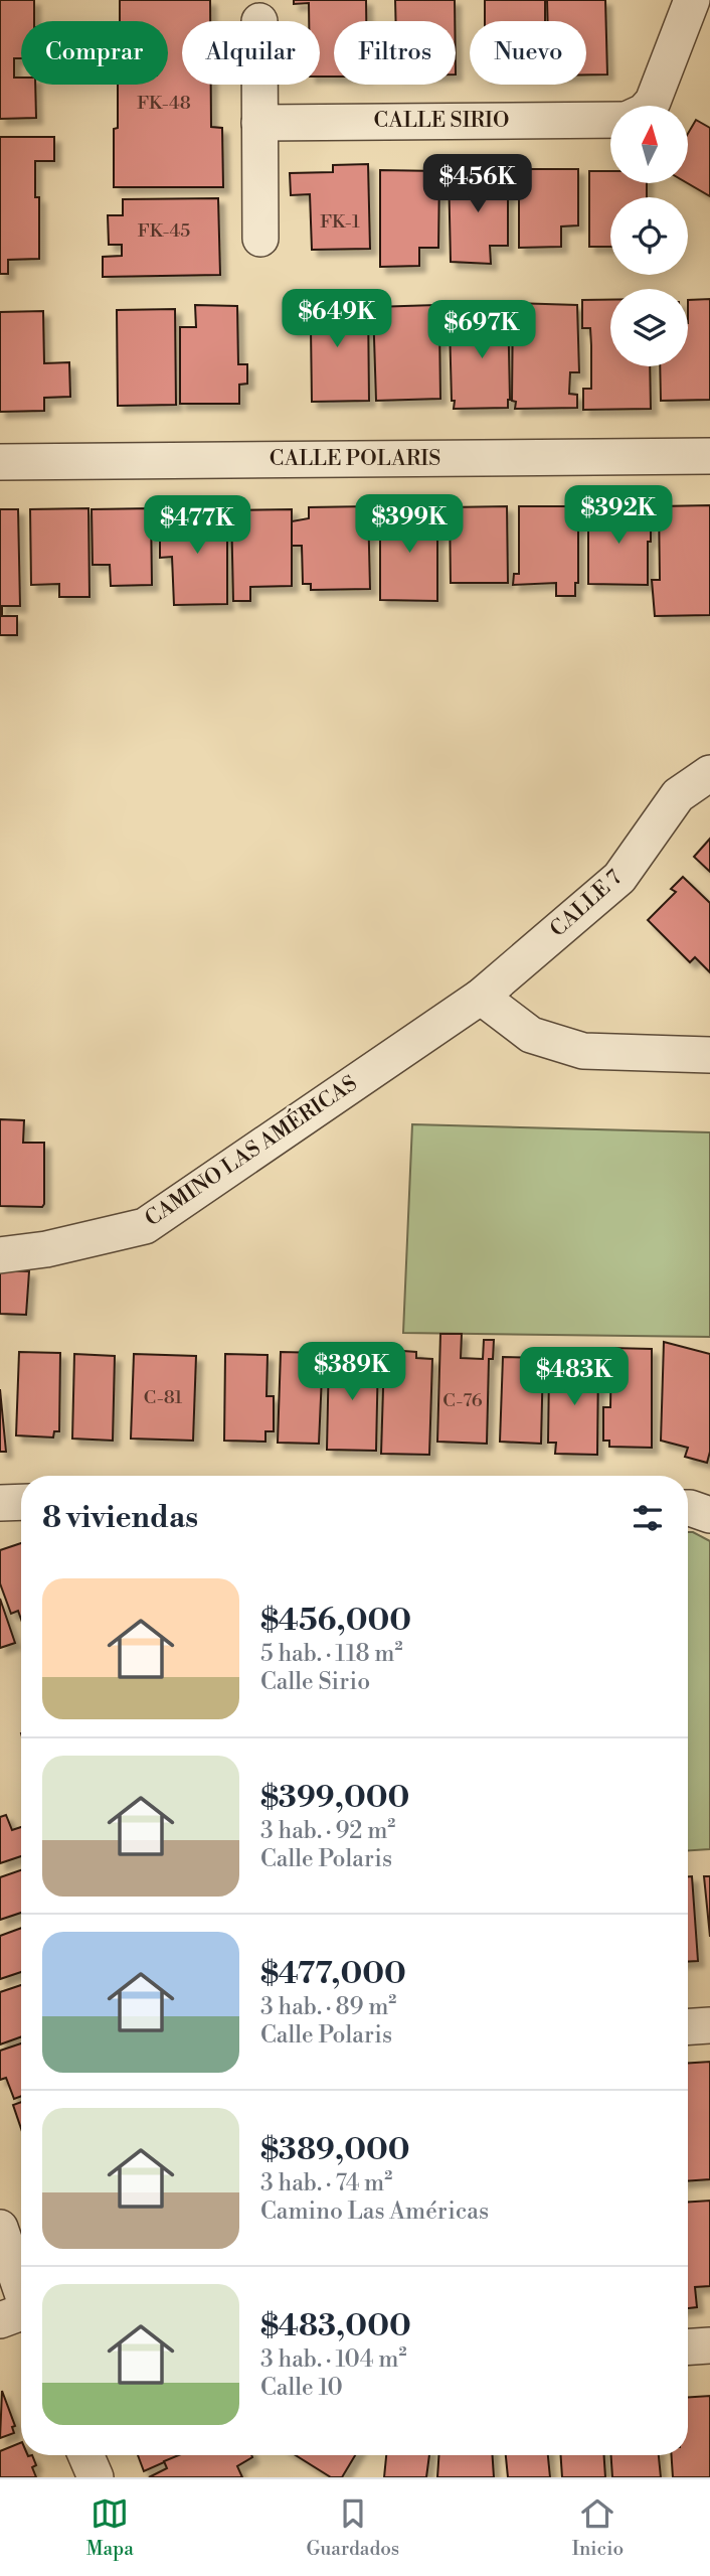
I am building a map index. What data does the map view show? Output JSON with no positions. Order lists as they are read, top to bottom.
{
  "streets": {
    "street": [
      "CALLE SIRIO",
      "CALLE POLARIS",
      "CALLE 7",
      "CAMINO LAS AMÉRICAS"
    ]
  },
  "crossings": [
    ["CALLE 7", "CAMINO LAS AMÉRICAS"]
  ],
  "house_numbers": [
    "FK-48",
    "FK-1",
    "FK-45",
    "C-81",
    "C-76"
  ],
  "north": "top",
  "page": {
    "chip": [
      "Comprar",
      "Alquilar",
      "Filtros",
      "Nuevo"
    ],
    "price": [
      "$456K",
      "$649K",
      "$697K",
      "$392K",
      "$399K",
      "$477K",
      "$389K",
      "$483K"
    ],
    "heading": "8 viviendas",
    "list": [
      {
        "name": "$456,000",
        "note": "5 hab. · 118 m² · Calle Sirio"
      },
      {
        "name": "$399,000",
        "note": "3 hab. · 92 m² · Calle Polaris"
      },
      {
        "name": "$477,000",
        "note": "3 hab. · 89 m² · Calle Polaris"
      },
      {
        "name": "$389,000",
        "note": "3 hab. · 74 m² · Camino Las Américas"
      },
      {
        "name": "$483,000",
        "note": "3 hab. · 104 m² · Calle 10"
      }
    ],
    "tabs": ["Mapa", "Guardados", "Inicio"]
  }
}
